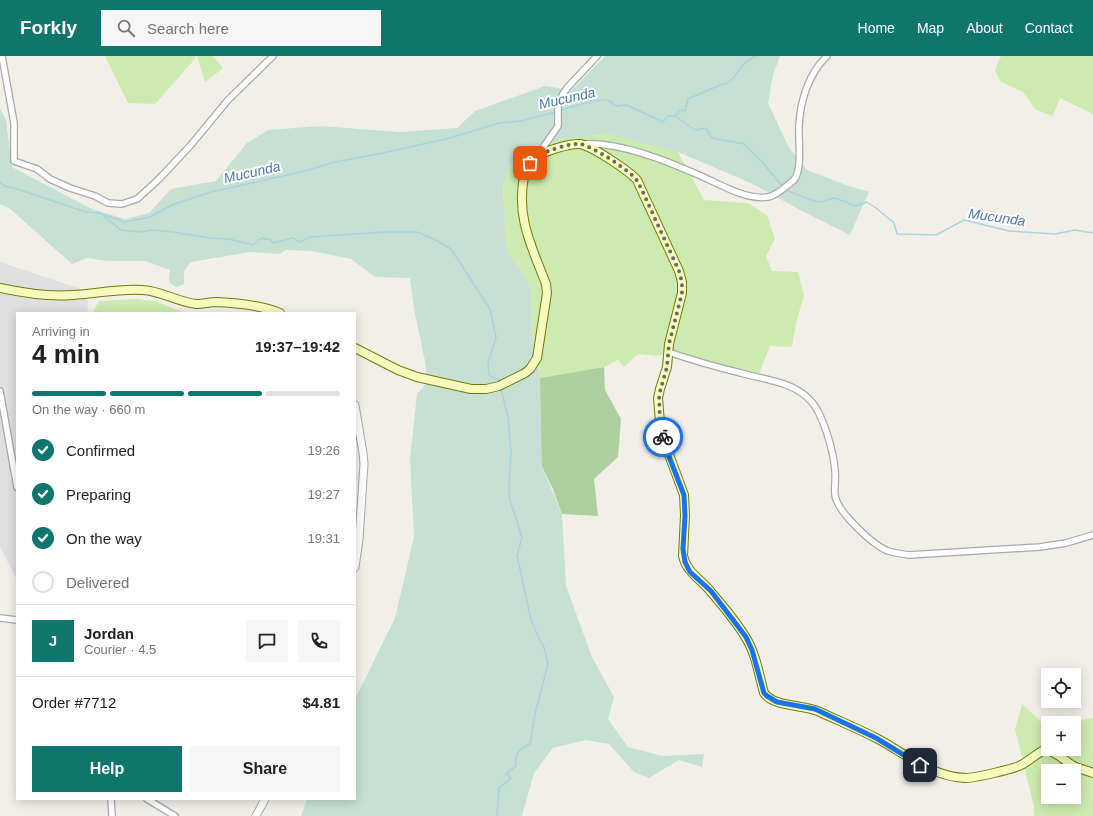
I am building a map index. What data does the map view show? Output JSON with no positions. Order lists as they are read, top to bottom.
{
  "water": ["Mucunda"],
  "page": {
    "header": "Forkly",
    "search": "Search here",
    "nav": [
      "Home",
      "Map",
      "About",
      "Contact"
    ],
    "heading": ["4 min", "Arriving in", "19:37–19:42"],
    "panel": [
      "Jordan",
      "Courier · 4.5",
      "Order #7712",
      "$4.81"
    ],
    "bar": "On the way · 660 m",
    "list": [
      ["Confirmed", "19:26"],
      ["Preparing", "19:27"],
      ["On the way", "19:31"],
      "Delivered"
    ],
    "round": "J",
    "map_buttons": ["+", "−"],
    "buttons": ["Help", "Share"]
  }
}
